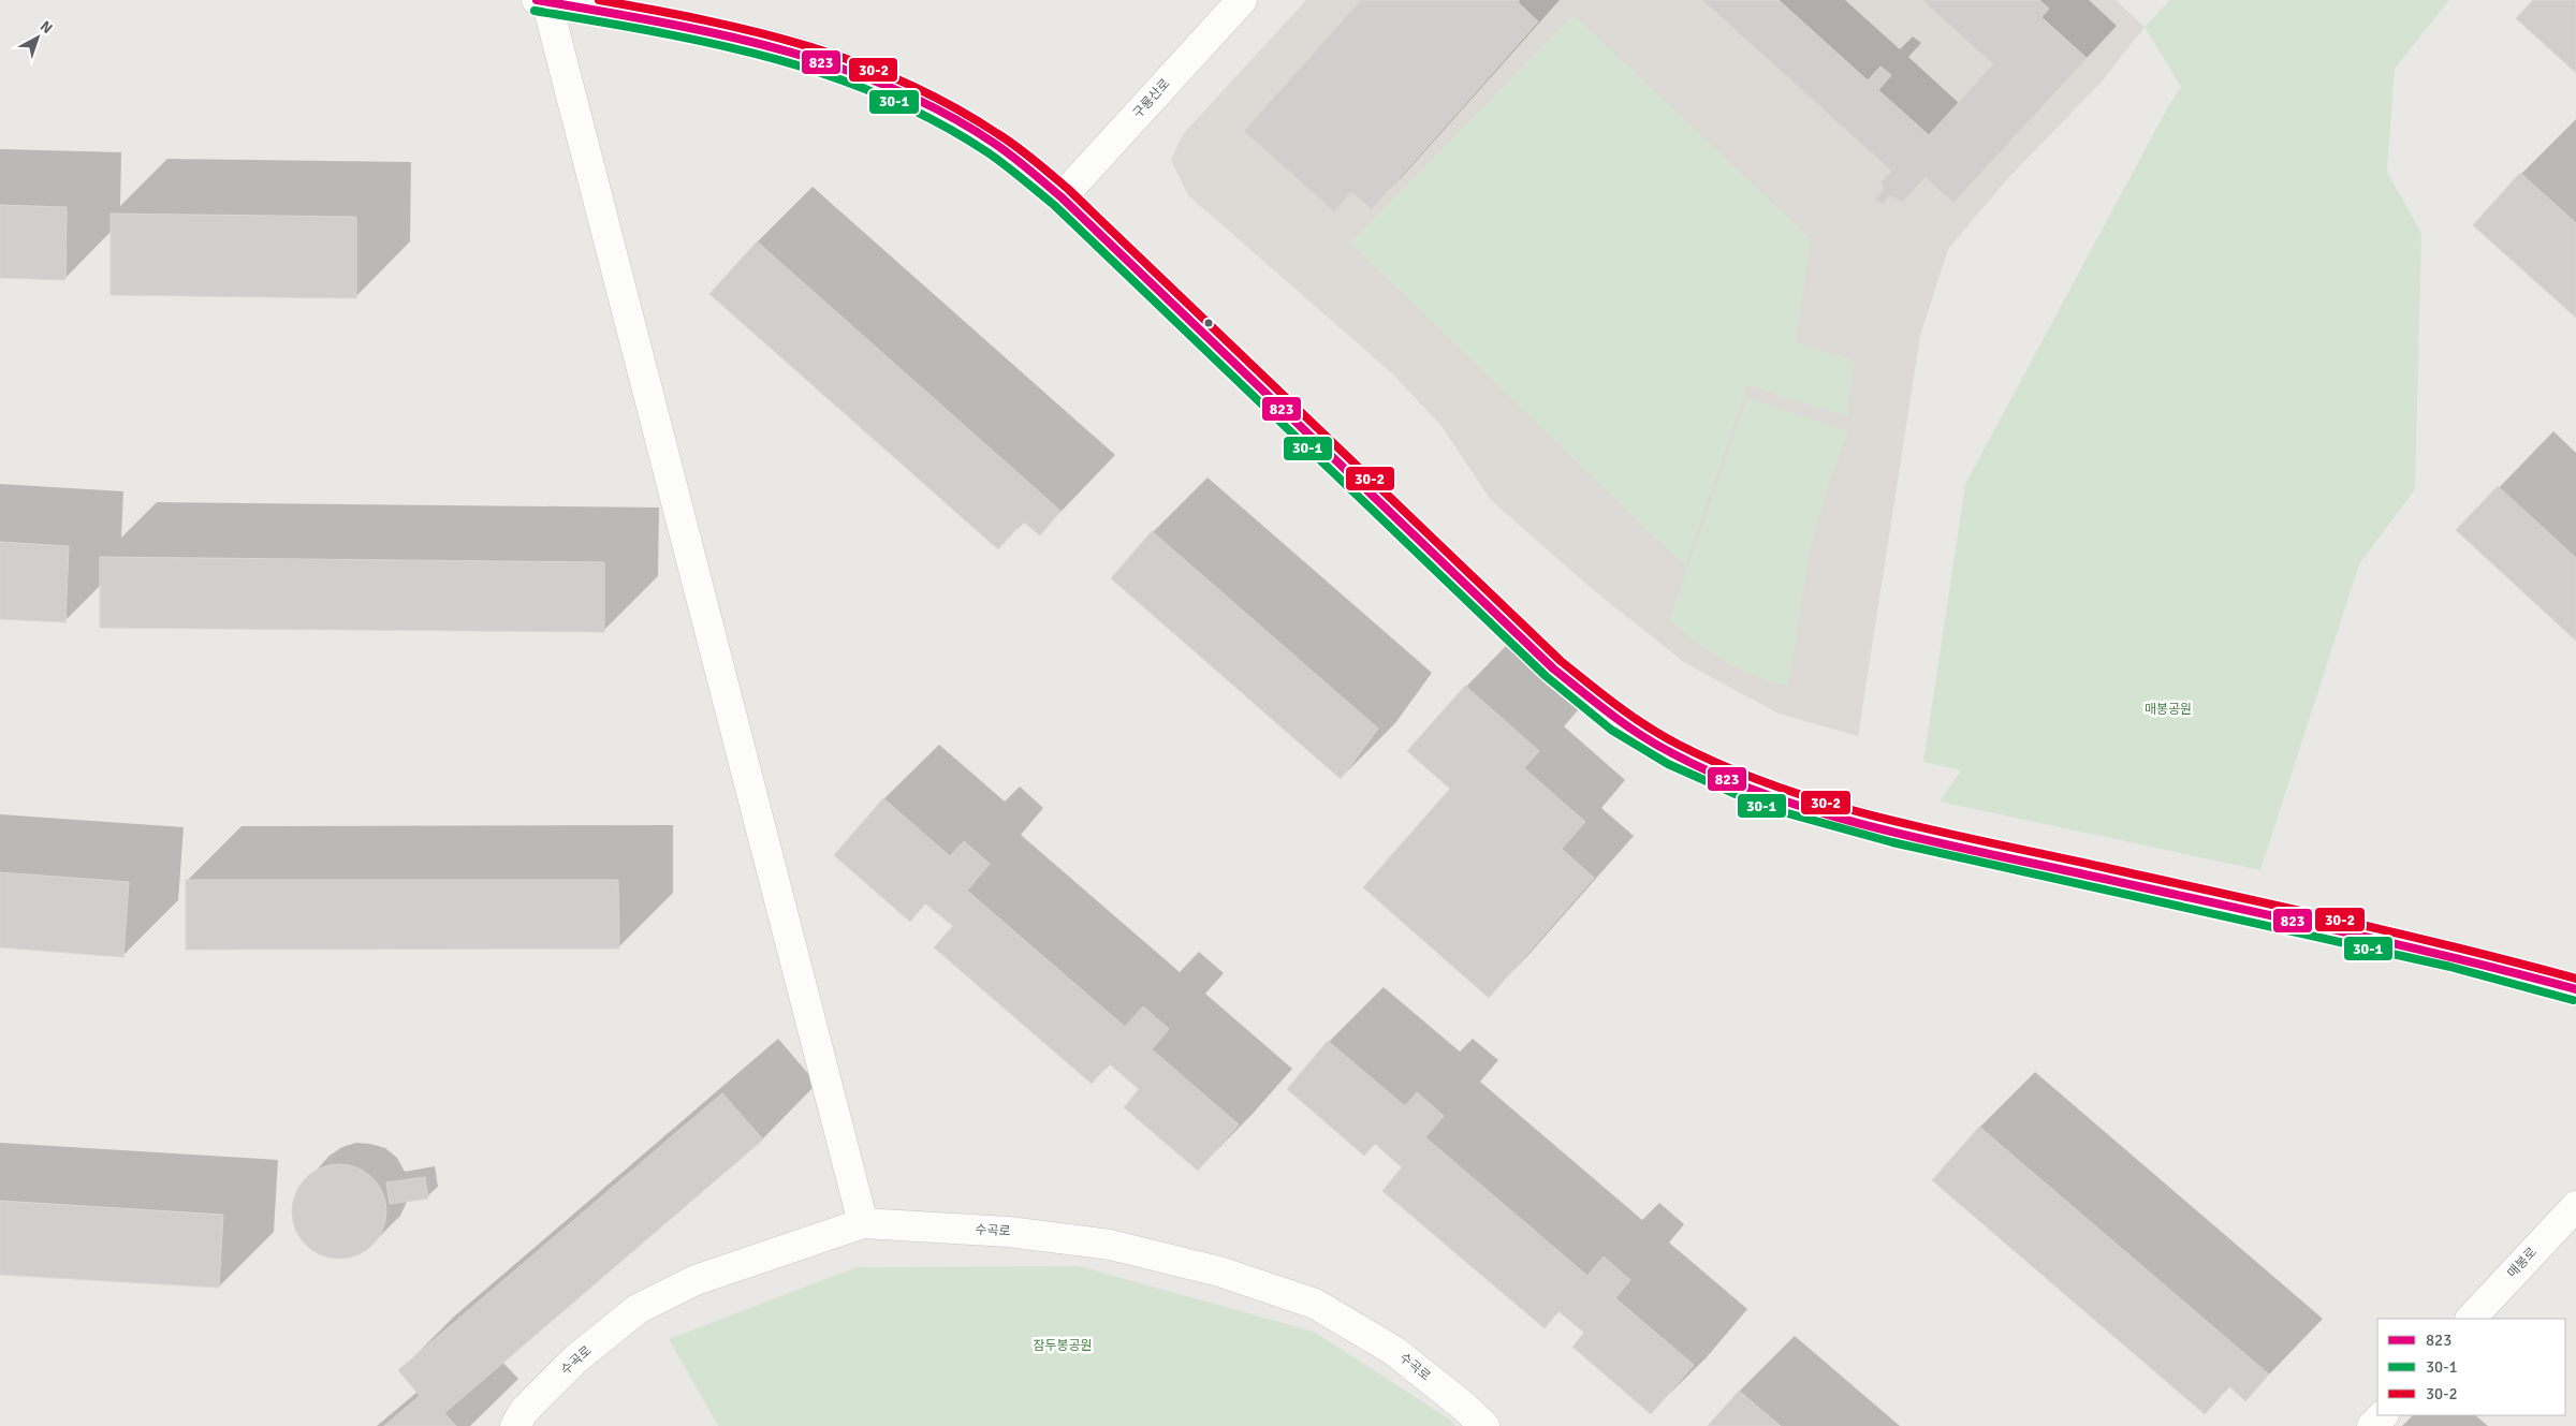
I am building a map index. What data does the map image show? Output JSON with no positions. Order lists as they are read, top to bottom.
{
  "streets": {
    "street": ["구룡산로", "수곡로", "매봉로"]
  },
  "parks": ["매봉공원", "잠두봉공원"],
  "lines": ["transit line 823", "transit line 30-2", "transit line 30-1"],
  "legend": ["823", "30-1", "30-2"],
  "north": "top right"
}
